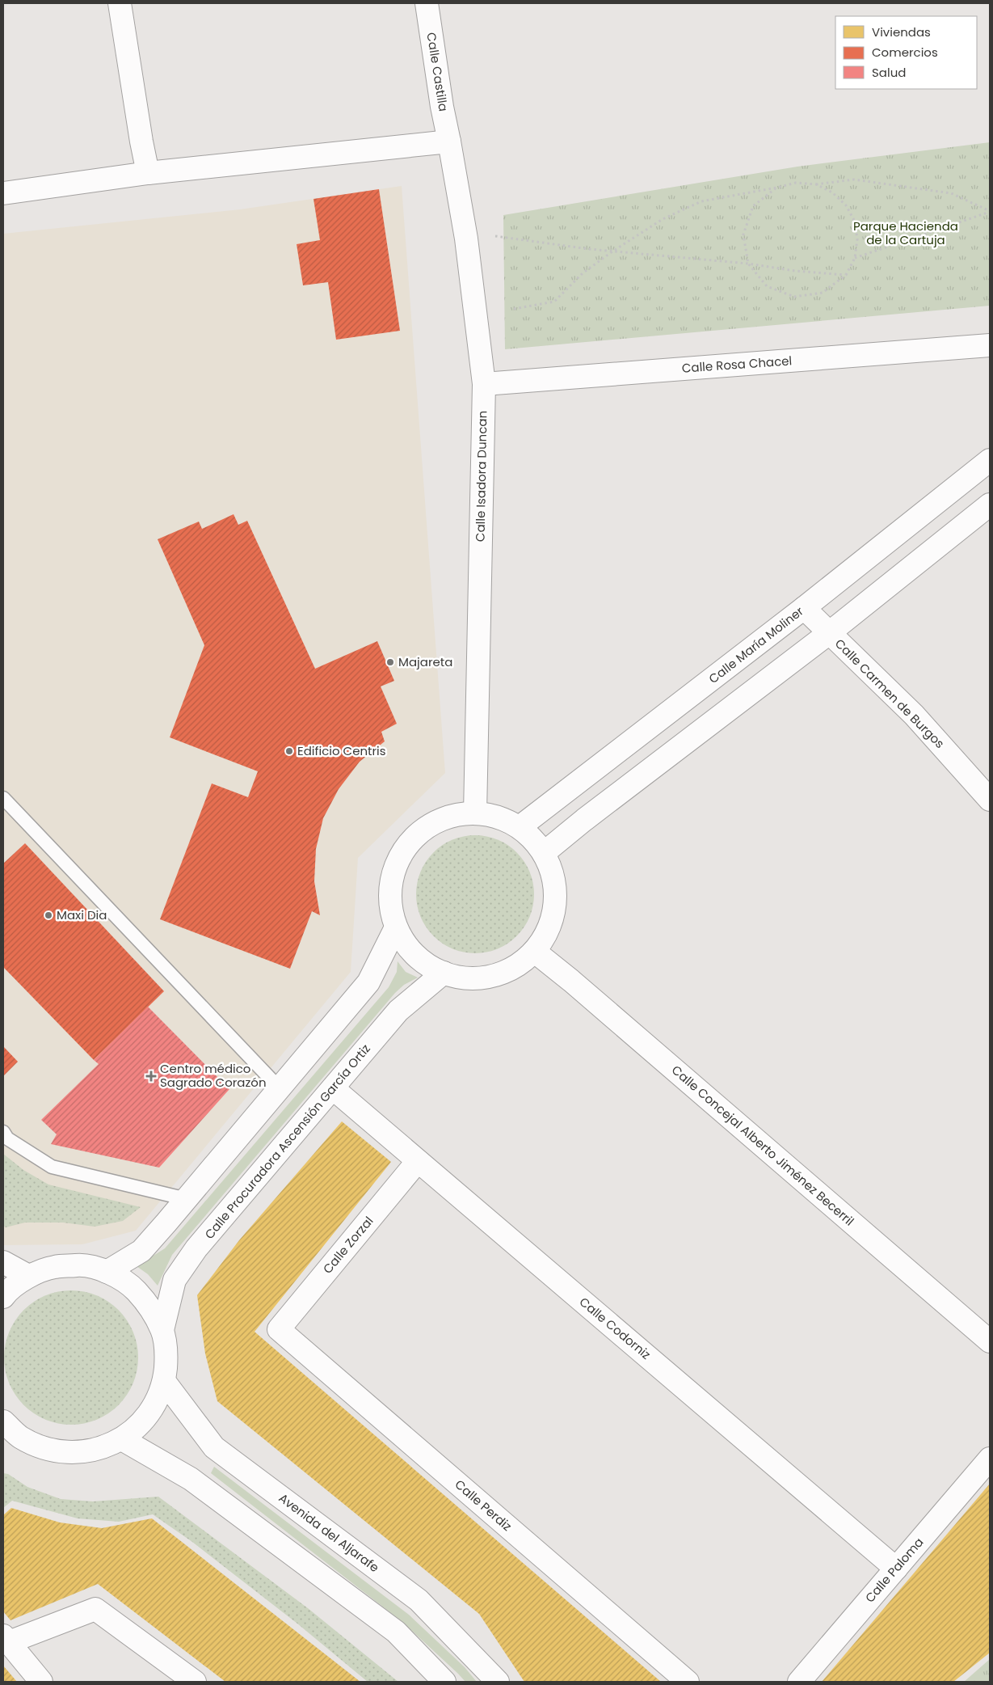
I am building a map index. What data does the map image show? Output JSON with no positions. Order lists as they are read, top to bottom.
{
  "streets": {
    "street": [
      "Calle Castilla",
      "Calle Rosa Chacel",
      "Calle Isadora Duncan",
      "Calle María Moliner",
      "Calle Carmen de Burgos",
      "Calle Procuradora Ascensión García Ortiz",
      "Calle Concejal Alberto Jiménez Becerril",
      "Calle Zorzal",
      "Calle Codorniz",
      "Calle Perdiz",
      "Avenida del Aljarafe",
      "Calle Paloma"
    ]
  },
  "crossings": [
    ["Calle Castilla", "Calle Isadora Duncan"],
    ["Calle Rosa Chacel", "Calle Isadora Duncan"],
    ["Calle María Moliner", "Calle Carmen de Burgos"],
    ["Calle Procuradora Ascensión García Ortiz", "Calle Codorniz"],
    ["Calle Zorzal", "Calle Codorniz"],
    ["Calle Zorzal", "Calle Perdiz"],
    ["Calle Codorniz", "Calle Paloma"]
  ],
  "parks": ["Parque Hacienda de la Cartuja"],
  "places": {
    "other": ["Majareta", "Edificio Centris", "Maxi Dia"],
    "health": ["Centro médico Sagrado Corazón"]
  },
  "legend": ["Viviendas", "Comercios", "Salud"]
}
